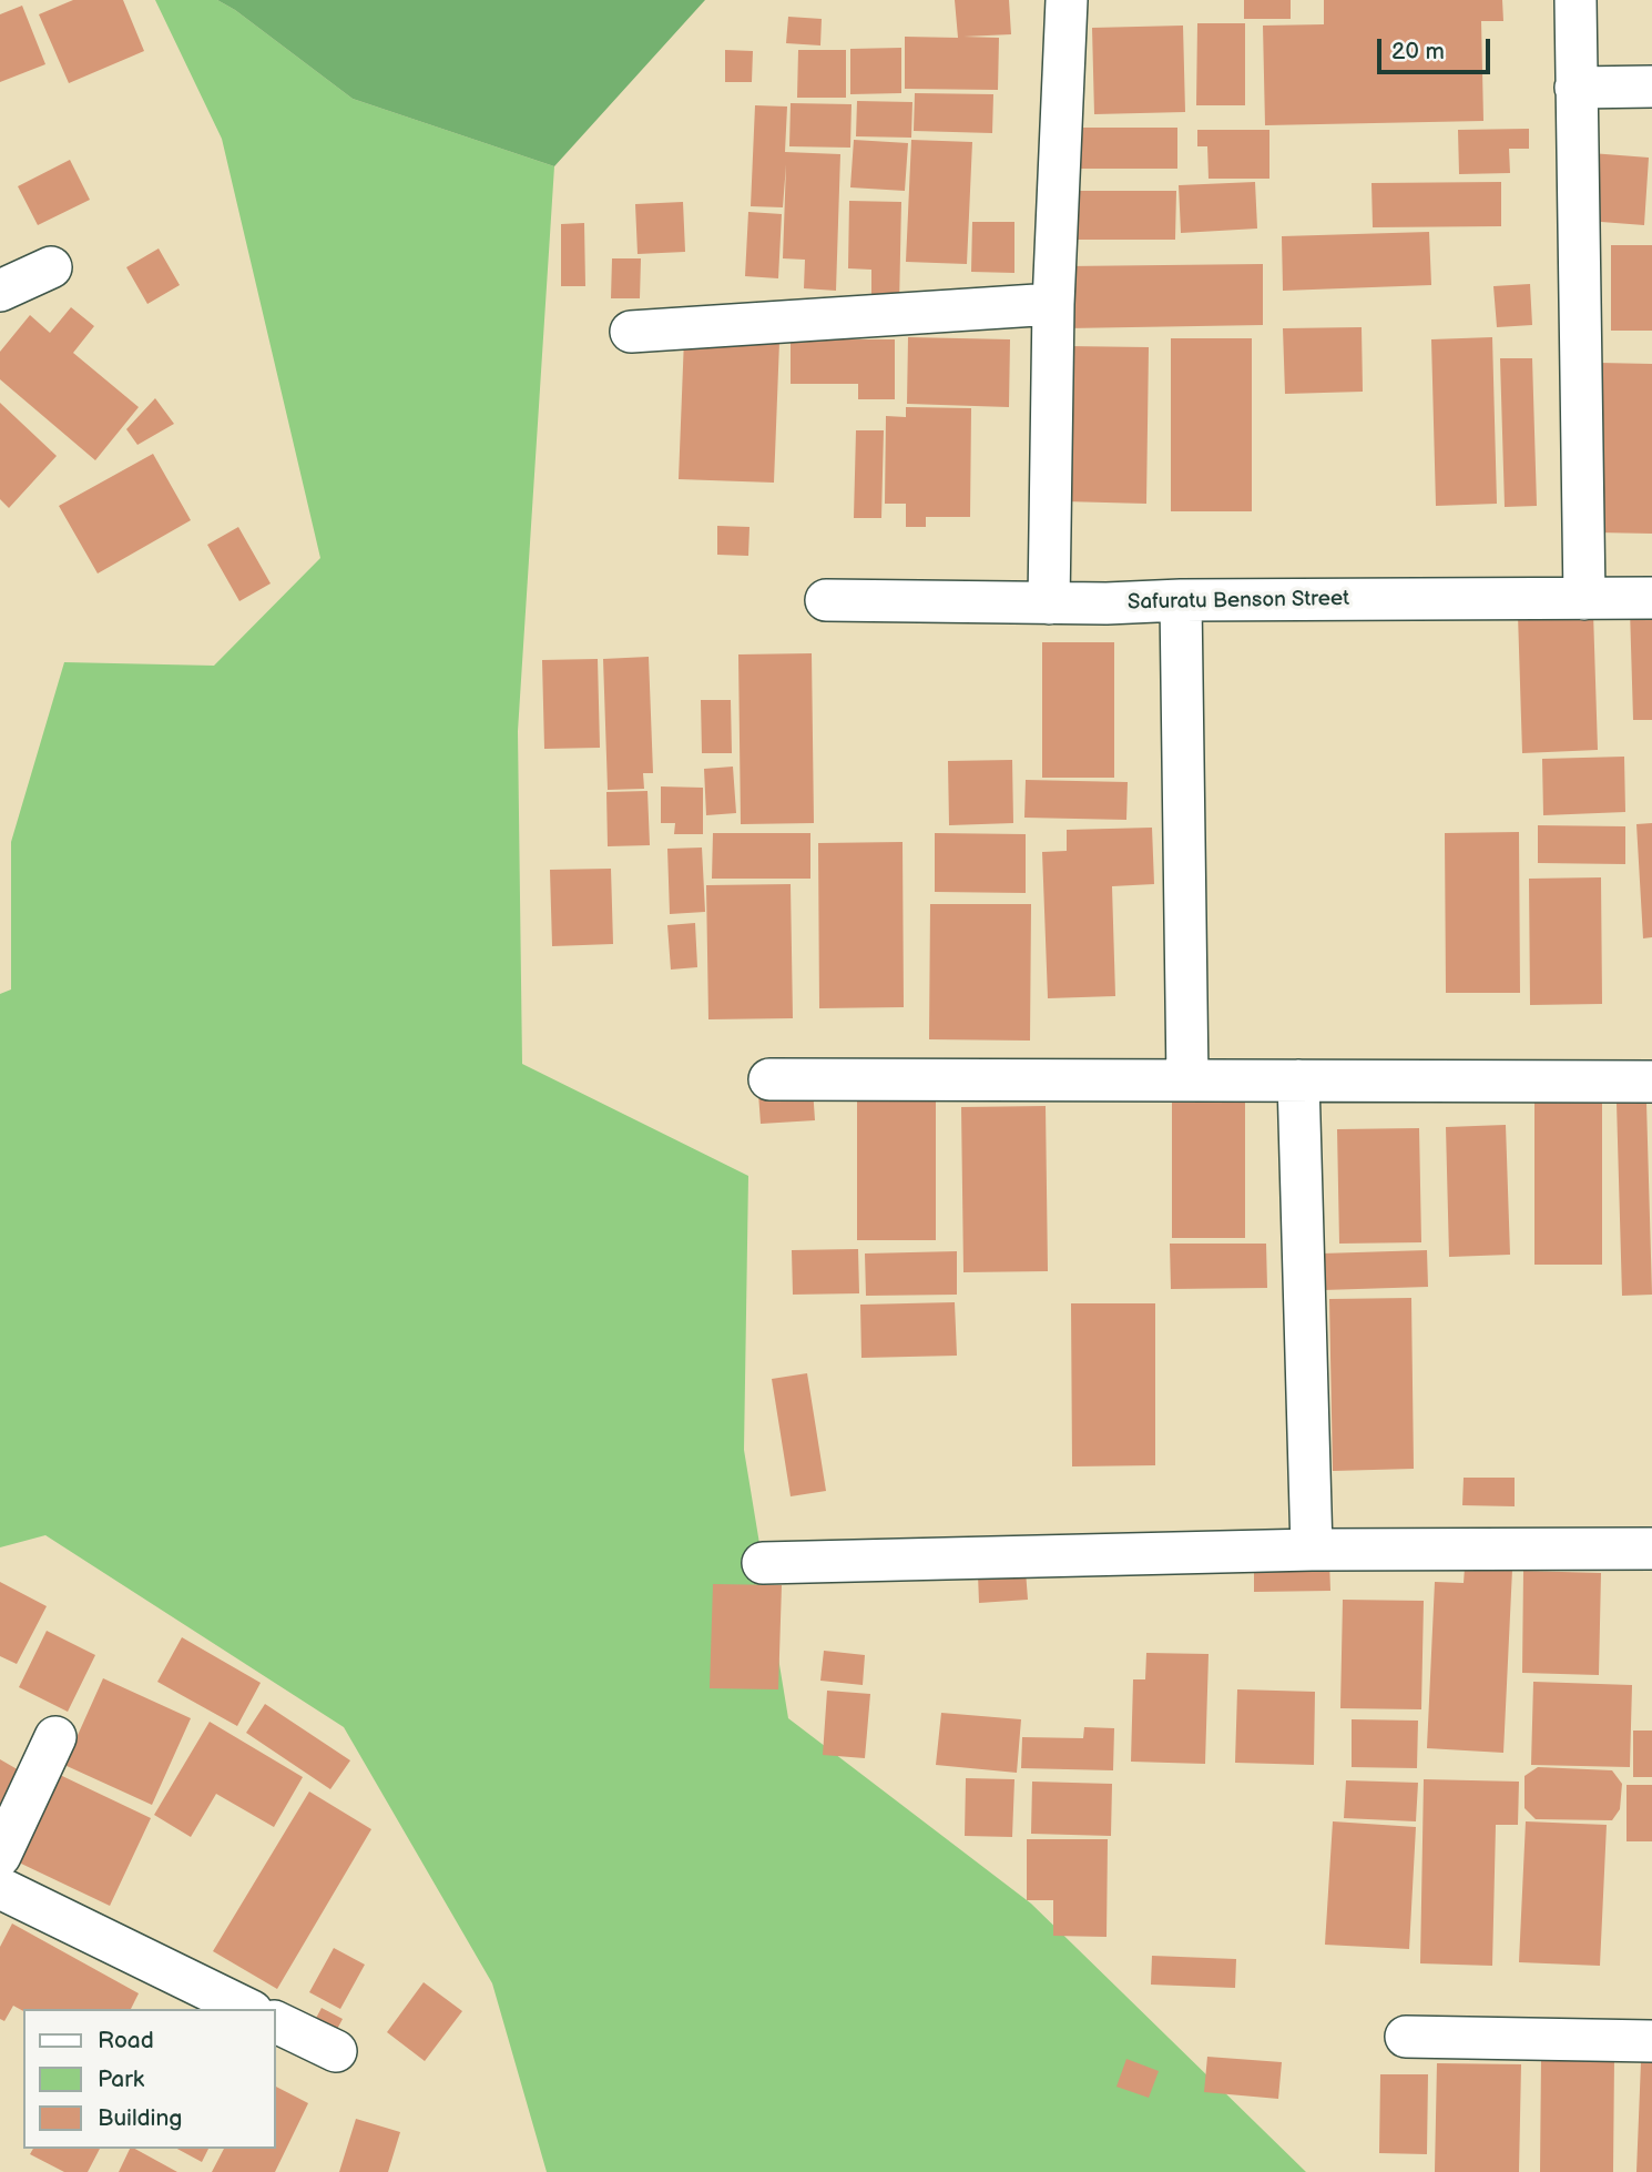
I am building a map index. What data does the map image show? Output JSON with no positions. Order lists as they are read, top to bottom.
{
  "streets": {
    "street": ["Safuratu Benson Street"]
  },
  "legend": ["Road", "Park", "Building"],
  "scale_bar": "20 m"
}
